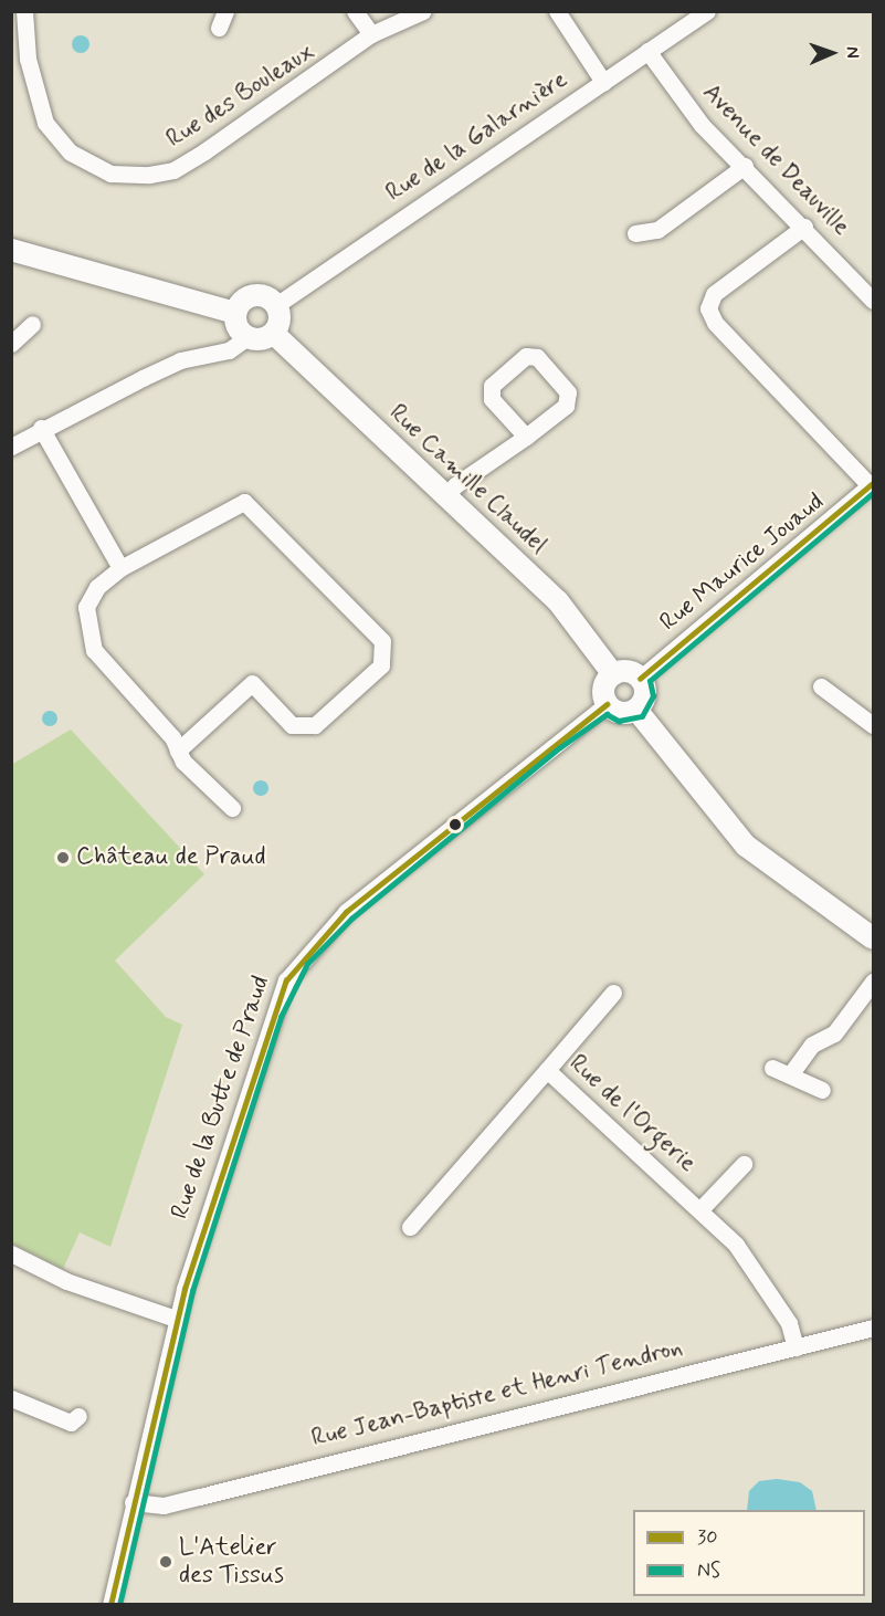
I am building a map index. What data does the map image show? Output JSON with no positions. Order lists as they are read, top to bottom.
{
  "streets": {
    "street": [
      "Rue des Bouleaux",
      "Rue de la Galarnière",
      "Avenue de Deauville",
      "Rue Camille Claudel",
      "Rue Maurice Jouaud",
      "Rue de la Butte de Praud",
      "Rue de l'Orgerie",
      "Rue Jean-Baptiste et Henri Tendron"
    ]
  },
  "crossings": [
    ["Rue de la Galarnière", "Avenue de Deauville"],
    ["Rue de la Galarnière", "Rue Camille Claudel"],
    ["Rue Camille Claudel", "Rue Maurice Jouaud"],
    ["Rue Camille Claudel", "Rue de la Butte de Praud"],
    ["Rue Maurice Jouaud", "Rue de la Butte de Praud"],
    ["Rue de la Butte de Praud", "Rue Jean-Baptiste et Henri Tendron"],
    ["Rue de l'Orgerie", "Rue Jean-Baptiste et Henri Tendron"]
  ],
  "places": ["Château de Praud", "L'Atelier des Tissus"],
  "lines": ["transit line 30", "transit line NS"],
  "legend": ["30", "NS"],
  "north": "right"
}
